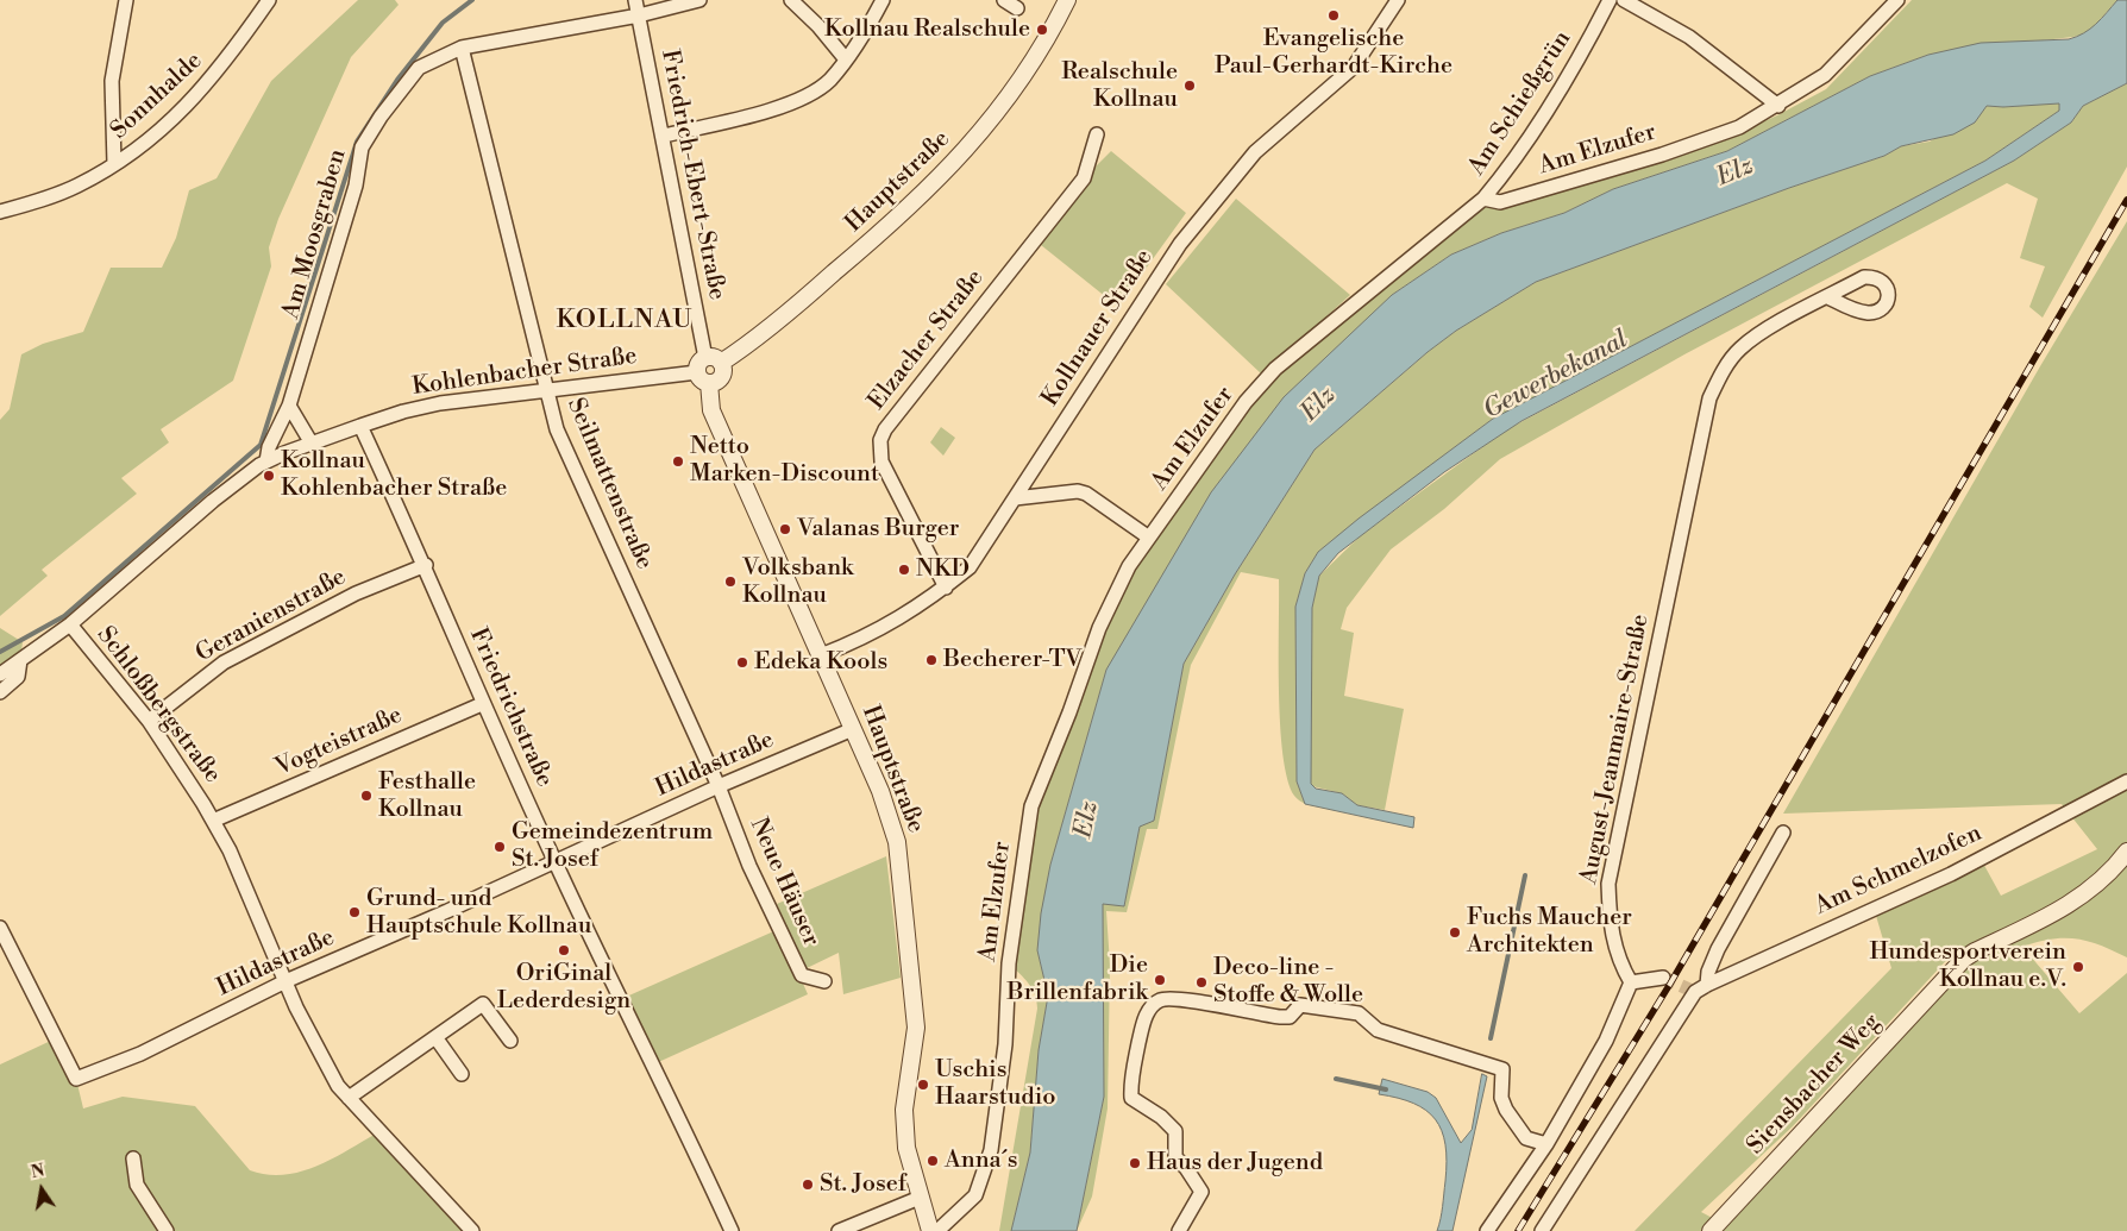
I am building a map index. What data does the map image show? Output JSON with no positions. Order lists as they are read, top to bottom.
{
  "streets": {
    "street": [
      "Sonnhalde",
      "Am Schießgrün",
      "Am Elzufer",
      "Friedrich-Ebert-Straße",
      "Hauptstraße",
      "Am Moosgraben",
      "Kollnauer Straße",
      "Elzacher Straße",
      "Kohlenbacher Straße",
      "Seilmattenstraße",
      "Geranienstraße",
      "Schloßbergstraße",
      "Friedrichstraße",
      "Vogteistraße",
      "August-Jeanmaire-Straße",
      "Hildastraße",
      "Am Schmelzofen",
      "Neue Häuser",
      "Siensbacher Weg"
    ]
  },
  "crossings": [
    ["Am Schießgrün", "Am Elzufer"],
    ["Friedrich-Ebert-Straße", "Hauptstraße"],
    ["Friedrich-Ebert-Straße", "Am Moosgraben"],
    ["Hauptstraße", "Kollnauer Straße"],
    ["Hauptstraße", "Kohlenbacher Straße"],
    ["Hauptstraße", "Hildastraße"],
    ["Am Moosgraben", "Kohlenbacher Straße"],
    ["Am Moosgraben", "Seilmattenstraße"],
    ["Kollnauer Straße", "Elzacher Straße"],
    ["Kohlenbacher Straße", "Seilmattenstraße"],
    ["Kohlenbacher Straße", "Schloßbergstraße"],
    ["Kohlenbacher Straße", "Friedrichstraße"],
    ["Seilmattenstraße", "Hildastraße"],
    ["Seilmattenstraße", "Neue Häuser"],
    ["Geranienstraße", "Schloßbergstraße"],
    ["Geranienstraße", "Friedrichstraße"],
    ["Schloßbergstraße", "Vogteistraße"],
    ["Schloßbergstraße", "Hildastraße"],
    ["Friedrichstraße", "Vogteistraße"],
    ["Friedrichstraße", "Hildastraße"],
    ["Hildastraße", "Neue Häuser"]
  ],
  "districts": ["KOLLNAU"],
  "water": ["Elz", "Gewerbekanal"],
  "places": [
    "Evangelische Paul-Gerhardt-Kirche",
    "Kollnau Realschule",
    "Realschule Kollnau",
    "Netto Marken-Discount",
    "Kollnau Kohlenbacher Straße",
    "Valanas Burger",
    "NKD",
    "Volksbank Kollnau",
    "Becherer-TV",
    "Edeka Kools",
    "Festhalle Kollnau",
    "Gemeindezentrum St. Josef",
    "Grund- und Hauptschule Kollnau",
    "Fuchs Maucher Architekten",
    "OriGinal Lederdesign",
    "Hundesportverein Kollnau e.V.",
    "Die Brillenfabrik",
    "Deco-line - Stoffe & Wolle",
    "Uschis Haarstudio",
    "Anna´s",
    "Haus der Jugend",
    "St. Josef"
  ],
  "north": "top"
}
